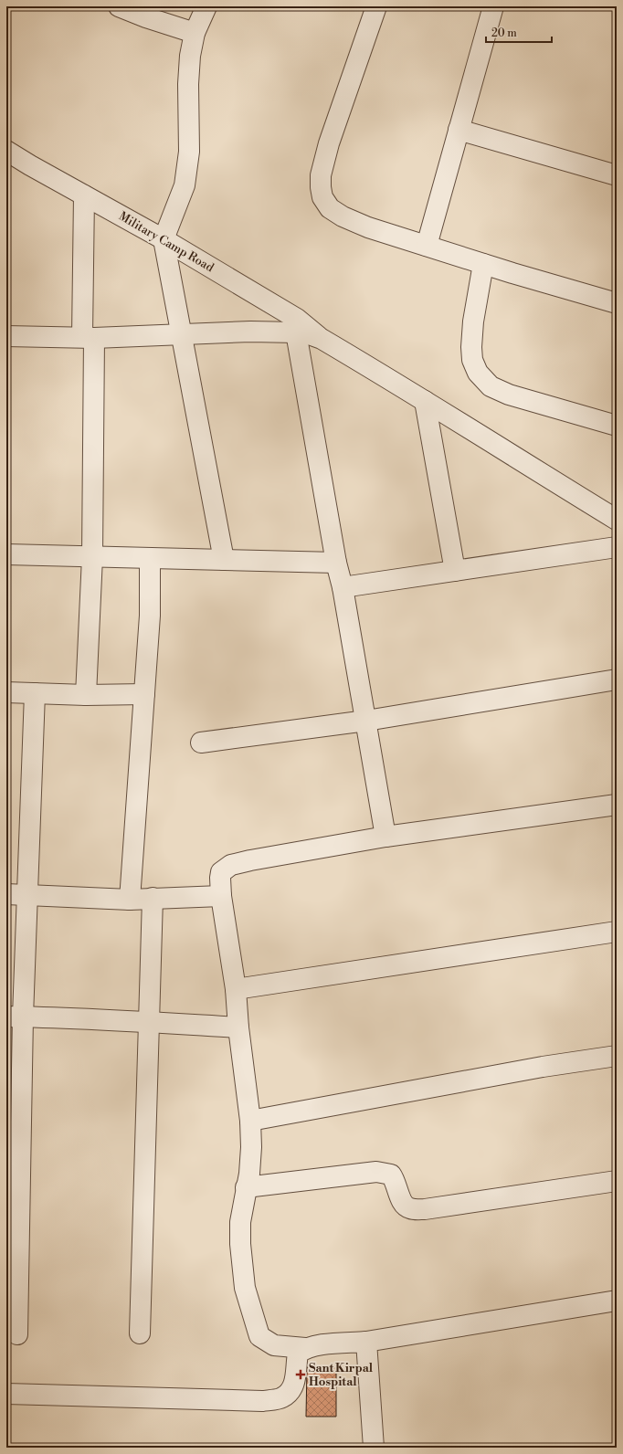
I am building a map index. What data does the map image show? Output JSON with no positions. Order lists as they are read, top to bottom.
{
  "streets": {
    "street": ["Military Camp Road"]
  },
  "places": {
    "health": ["Sant Kirpal Hospital"]
  },
  "scale_bar": "20 m"
}
